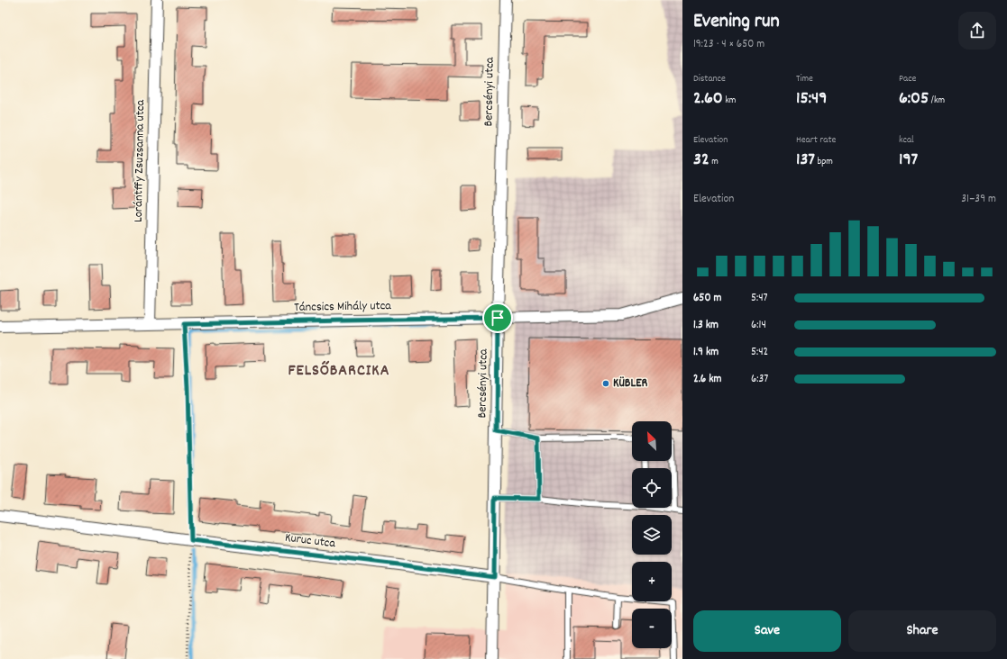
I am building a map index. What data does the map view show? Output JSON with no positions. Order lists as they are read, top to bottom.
{
  "streets": {
    "street": [
      "Bercsényi utca",
      "Lorántffy Zsuzsanna utca",
      "Táncsics Mihály utca",
      "Kuruc utca"
    ]
  },
  "crossings": [
    ["Bercsényi utca", "Táncsics Mihály utca"],
    ["Bercsényi utca", "Kuruc utca"],
    ["Lorántffy Zsuzsanna utca", "Táncsics Mihály utca"]
  ],
  "districts": ["FELSŐBARCIKA"],
  "places": ["KÜBLER"],
  "north": "top left",
  "page": {
    "heading": ["Evening run", "19:23 · 4 × 650 m"],
    "stats": [
      ["Distance", "2.60 km"],
      ["Time", "15:49"],
      ["Pace", "6:05 /km"],
      ["Elevation", "32 m"],
      ["Heart rate", "137 bpm"],
      ["kcal", "197"]
    ],
    "chart": ["Elevation", "31–39 m"],
    "list": [
      {
        "name": "650 m",
        "note": "5:47"
      },
      {
        "name": "1.3 km",
        "note": "6:14"
      },
      {
        "name": "1.9 km",
        "note": "5:42"
      },
      {
        "name": "2.6 km",
        "note": "6:37"
      }
    ],
    "map_buttons": ["+", "−"],
    "buttons": ["Save", "Share"]
  }
}
